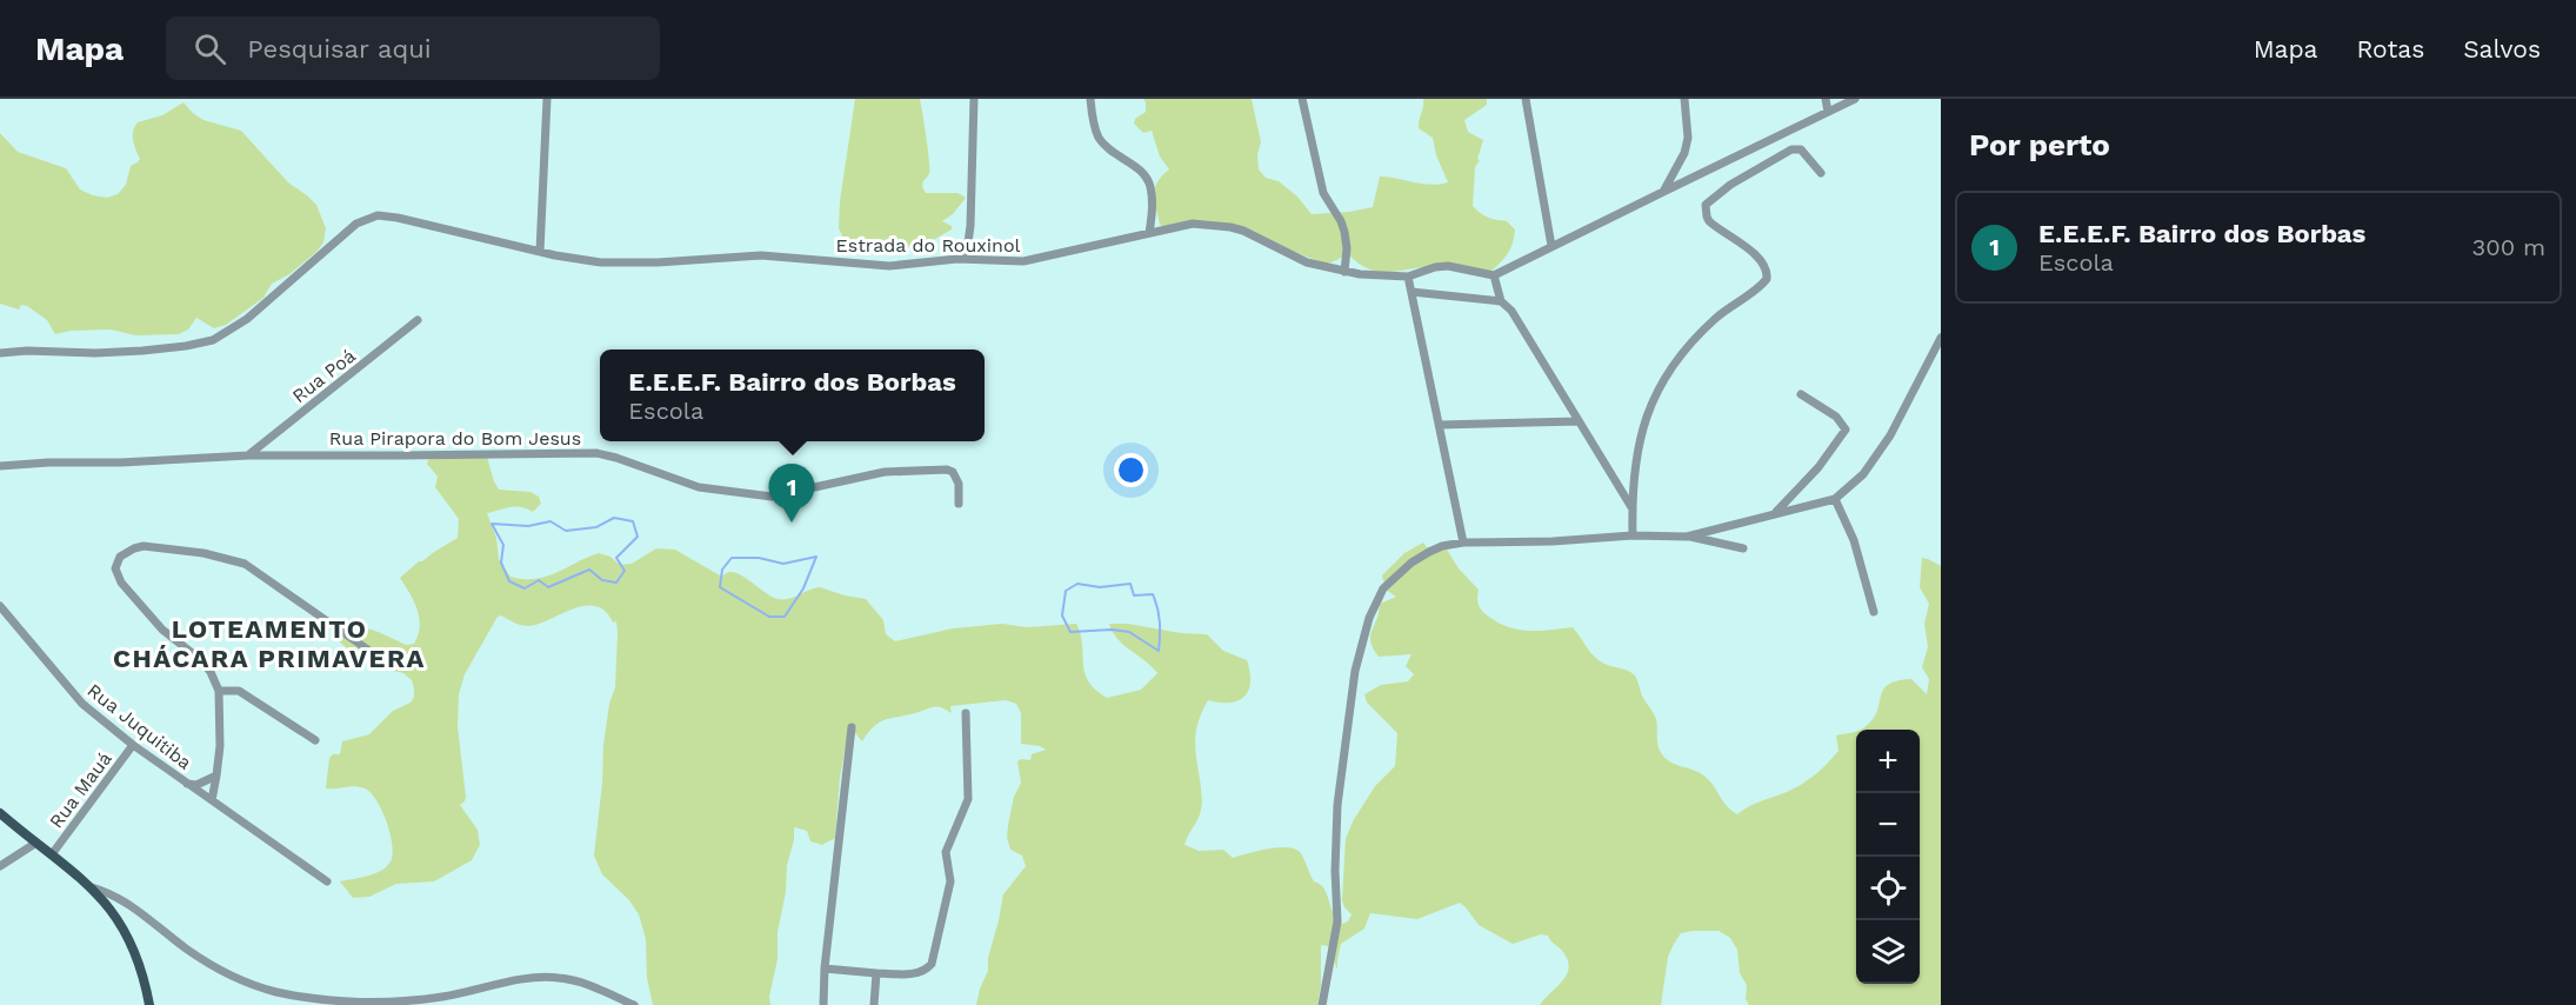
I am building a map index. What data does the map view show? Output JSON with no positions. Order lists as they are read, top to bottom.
{
  "streets": {
    "street": [
      "Estrada do Rouxinol",
      "Rua Poá",
      "Rua Pirapora do Bom Jesus",
      "Rua Juquitiba",
      "Rua Mauá"
    ]
  },
  "crossings": [
    ["Rua Poá", "Rua Pirapora do Bom Jesus"],
    ["Rua Juquitiba", "Rua Mauá"]
  ],
  "districts": ["LOTEAMENTO CHÁCARA PRIMAVERA"],
  "page": {
    "header": "Mapa",
    "search": "Pesquisar aqui",
    "nav": ["Mapa", "Rotas", "Salvos"],
    "heading": "Por perto",
    "list": [
      {
        "mark": "1",
        "name": "E.E.E.F. Bairro dos Borbas",
        "note": "Escola",
        "value": "300 m"
      }
    ],
    "popup": ["E.E.E.F. Bairro dos Borbas", "Escola"],
    "pins": "1",
    "map_buttons": ["+", "−"]
  }
}
